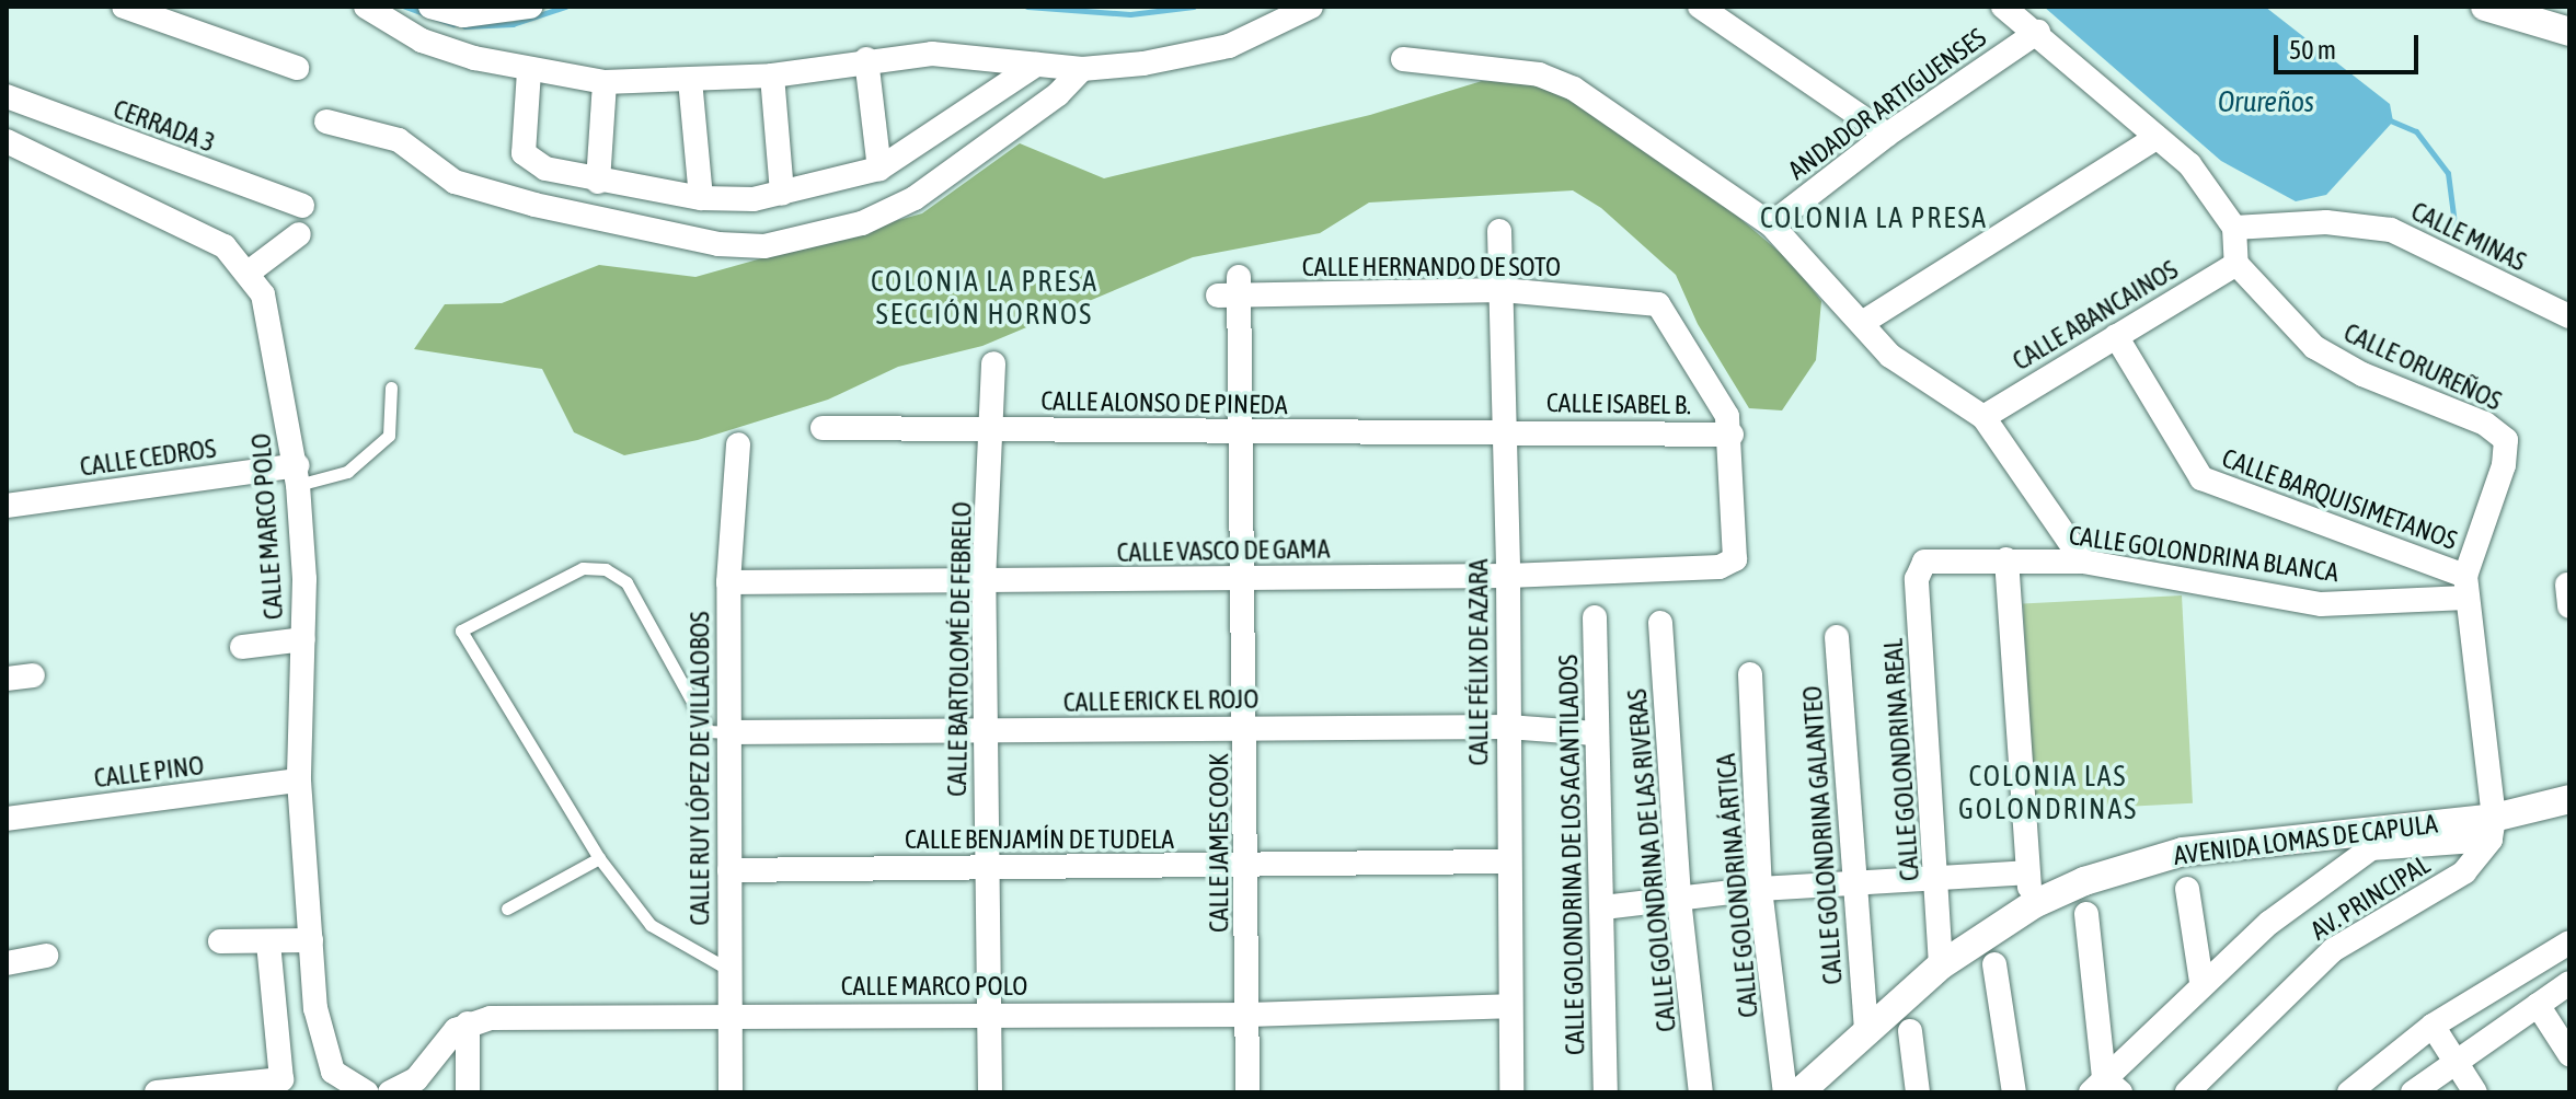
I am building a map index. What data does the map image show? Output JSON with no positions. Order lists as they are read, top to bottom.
{
  "streets": {
    "street": [
      "ANDADOR ARTIGUENSES",
      "CERRADA 3",
      "CALLE MINAS",
      "CALLE HERNANDO DE SOTO",
      "CALLE ABANCAINOS",
      "CALLE ORUREÑOS",
      "CALLE ALONSO DE PINEDA",
      "CALLE ISABEL B.",
      "CALLE CEDROS",
      "CALLE BARQUISIMETANOS",
      "CALLE MARCO POLO",
      "CALLE VASCO DE GAMA",
      "CALLE GOLONDRINA BLANCA",
      "CALLE BARTOLOMÉ DE FEBRELO",
      "CALLE FÉLIX DE AZARA",
      "CALLE ERICK EL ROJO",
      "CALLE GOLONDRINA REAL",
      "CALLE RUY LÓPEZ DE VILLALOBOS",
      "CALLE PINO",
      "CALLE GOLONDRINA GALANTEO",
      "CALLE BENJAMÍN DE TUDELA",
      "AVENIDA LOMAS DE CAPULA",
      "CALLE JAMES COOK",
      "CALLE GOLONDRINA DE LOS ACANTILADOS",
      "CALLE GOLONDRINA DE LAS RIVERAS",
      "CALLE GOLONDRINA ÁRTICA",
      "AV. PRINCIPAL"
    ]
  },
  "crossings": [
    ["CALLE HERNANDO DE SOTO", "CALLE ISABEL B."],
    ["CALLE HERNANDO DE SOTO", "CALLE VASCO DE GAMA"],
    ["CALLE HERNANDO DE SOTO", "CALLE FÉLIX DE AZARA"],
    ["CALLE HERNANDO DE SOTO", "CALLE JAMES COOK"],
    ["CALLE ABANCAINOS", "CALLE ORUREÑOS"],
    ["CALLE ABANCAINOS", "CALLE BARQUISIMETANOS"],
    ["CALLE ORUREÑOS", "CALLE BARQUISIMETANOS"],
    ["CALLE ORUREÑOS", "CALLE GOLONDRINA BLANCA"],
    ["CALLE ALONSO DE PINEDA", "CALLE ISABEL B."],
    ["CALLE ALONSO DE PINEDA", "CALLE BARTOLOMÉ DE FEBRELO"],
    ["CALLE ALONSO DE PINEDA", "CALLE FÉLIX DE AZARA"],
    ["CALLE ALONSO DE PINEDA", "CALLE JAMES COOK"],
    ["CALLE ISABEL B.", "CALLE VASCO DE GAMA"],
    ["CALLE ISABEL B.", "CALLE FÉLIX DE AZARA"],
    ["CALLE CEDROS", "CALLE MARCO POLO"],
    ["CALLE BARQUISIMETANOS", "CALLE GOLONDRINA BLANCA"],
    ["CALLE MARCO POLO", "CALLE BARTOLOMÉ DE FEBRELO"],
    ["CALLE MARCO POLO", "CALLE FÉLIX DE AZARA"],
    ["CALLE MARCO POLO", "CALLE RUY LÓPEZ DE VILLALOBOS"],
    ["CALLE MARCO POLO", "CALLE PINO"],
    ["CALLE MARCO POLO", "CALLE JAMES COOK"],
    ["CALLE VASCO DE GAMA", "CALLE BARTOLOMÉ DE FEBRELO"],
    ["CALLE VASCO DE GAMA", "CALLE FÉLIX DE AZARA"],
    ["CALLE VASCO DE GAMA", "CALLE RUY LÓPEZ DE VILLALOBOS"],
    ["CALLE VASCO DE GAMA", "CALLE JAMES COOK"],
    ["CALLE GOLONDRINA BLANCA", "CALLE GOLONDRINA REAL"],
    ["CALLE BARTOLOMÉ DE FEBRELO", "CALLE ERICK EL ROJO"],
    ["CALLE BARTOLOMÉ DE FEBRELO", "CALLE BENJAMÍN DE TUDELA"],
    ["CALLE FÉLIX DE AZARA", "CALLE ERICK EL ROJO"],
    ["CALLE FÉLIX DE AZARA", "CALLE BENJAMÍN DE TUDELA"],
    ["CALLE ERICK EL ROJO", "CALLE RUY LÓPEZ DE VILLALOBOS"],
    ["CALLE ERICK EL ROJO", "CALLE JAMES COOK"],
    ["CALLE ERICK EL ROJO", "CALLE GOLONDRINA DE LOS ACANTILADOS"],
    ["CALLE GOLONDRINA REAL", "AVENIDA LOMAS DE CAPULA"],
    ["CALLE RUY LÓPEZ DE VILLALOBOS", "CALLE BENJAMÍN DE TUDELA"],
    ["CALLE GOLONDRINA GALANTEO", "AVENIDA LOMAS DE CAPULA"],
    ["CALLE BENJAMÍN DE TUDELA", "CALLE JAMES COOK"],
    ["AVENIDA LOMAS DE CAPULA", "AV. PRINCIPAL"]
  ],
  "districts": ["COLONIA LA PRESA", "COLONIA LA PRESA SECCIÓN HORNOS", "COLONIA LAS GOLONDRINAS"],
  "water": ["Orureños"],
  "scale_bar": "50 m"
}
